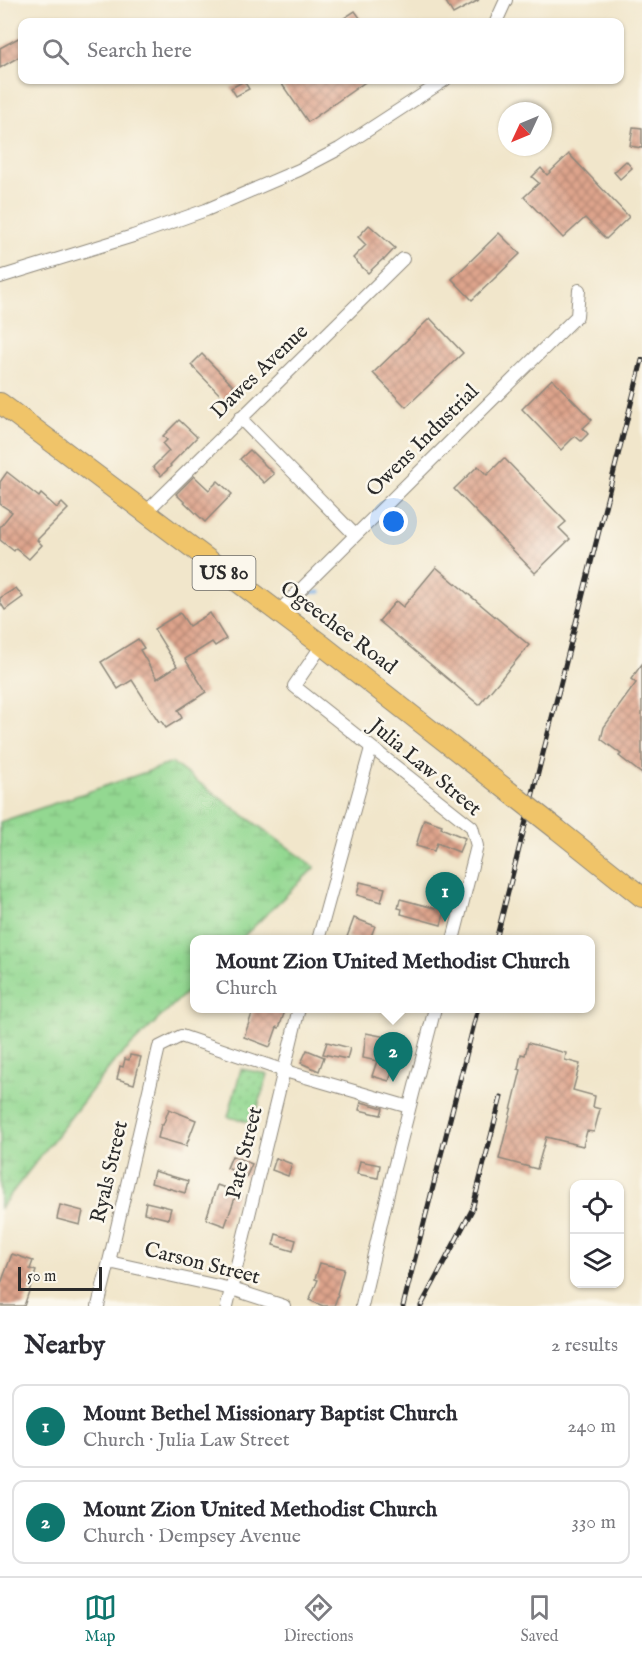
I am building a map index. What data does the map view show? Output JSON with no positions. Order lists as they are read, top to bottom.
{
  "streets": {
    "main road": ["US 80", "Ogeechee Road"],
    "street": [
      "Dawes Avenue",
      "Owens Industrial",
      "Julia Law Street",
      "Pate Street",
      "Ryals Street",
      "Carson Street"
    ]
  },
  "crossings": [
    ["Dawes Avenue", "Ogeechee Road"],
    ["Owens Industrial", "Ogeechee Road"],
    ["Ogeechee Road", "Julia Law Street"],
    ["Pate Street", "Ryals Street"],
    ["Pate Street", "Carson Street"],
    ["Ryals Street", "Carson Street"]
  ],
  "scale_bar": "50 m",
  "north": "bottom left",
  "page": {
    "search": "Search here",
    "pins": ["1", "2"],
    "popup": ["Mount Zion United Methodist Church", "Church"],
    "scale": "50 m",
    "heading": ["Nearby", "2 results"],
    "list": [
      {
        "mark": "1",
        "name": "Mount Bethel Missionary Baptist Church",
        "note": "Church · Julia Law Street",
        "value": "240 m"
      },
      {
        "mark": "2",
        "name": "Mount Zion United Methodist Church",
        "note": "Church · Dempsey Avenue",
        "value": "330 m"
      }
    ],
    "nav": ["Map", "Directions", "Saved"]
  }
}
